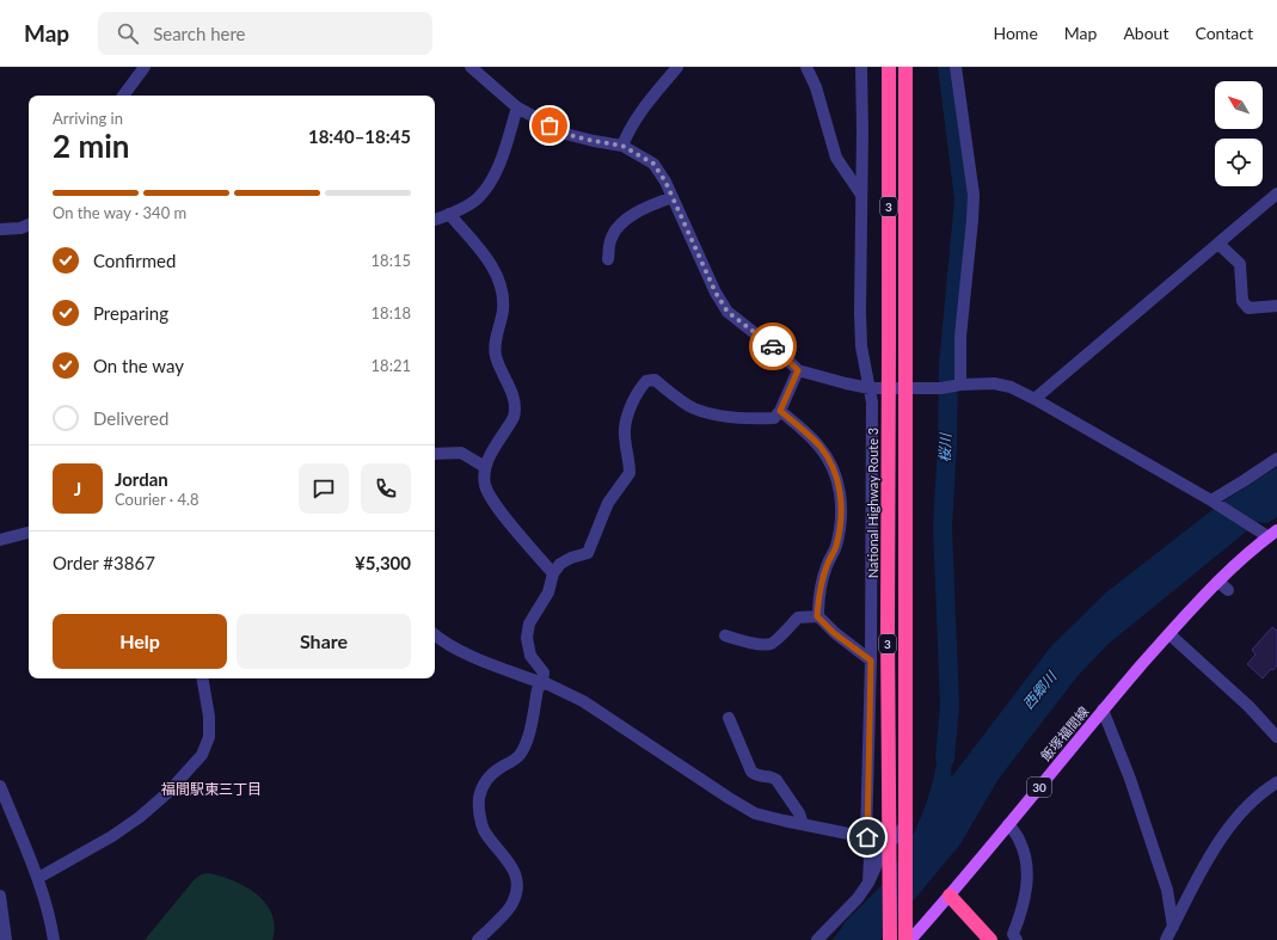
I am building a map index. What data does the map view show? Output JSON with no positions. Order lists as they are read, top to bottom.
{
  "streets": {
    "highway": ["3", "National Highway Route 3"],
    "main road": ["飯塚福間線", "30"]
  },
  "crossings": [
    ["飯塚福間線", "30"]
  ],
  "districts": ["福間駅東三丁目"],
  "water": ["桜川", "西郷川"],
  "north": "top left",
  "page": {
    "header": "Map",
    "search": "Search here",
    "nav": [
      "Home",
      "Map",
      "About",
      "Contact"
    ],
    "heading": ["2 min", "Arriving in", "18:40–18:45"],
    "panel": [
      "Jordan",
      "Courier · 4.8",
      "Order #3867",
      "¥5,300"
    ],
    "bar": "On the way · 340 m",
    "list": [
      ["Confirmed", "18:15"],
      ["Preparing", "18:18"],
      ["On the way", "18:21"],
      "Delivered"
    ],
    "round": "J",
    "buttons": ["Help", "Share"]
  }
}
